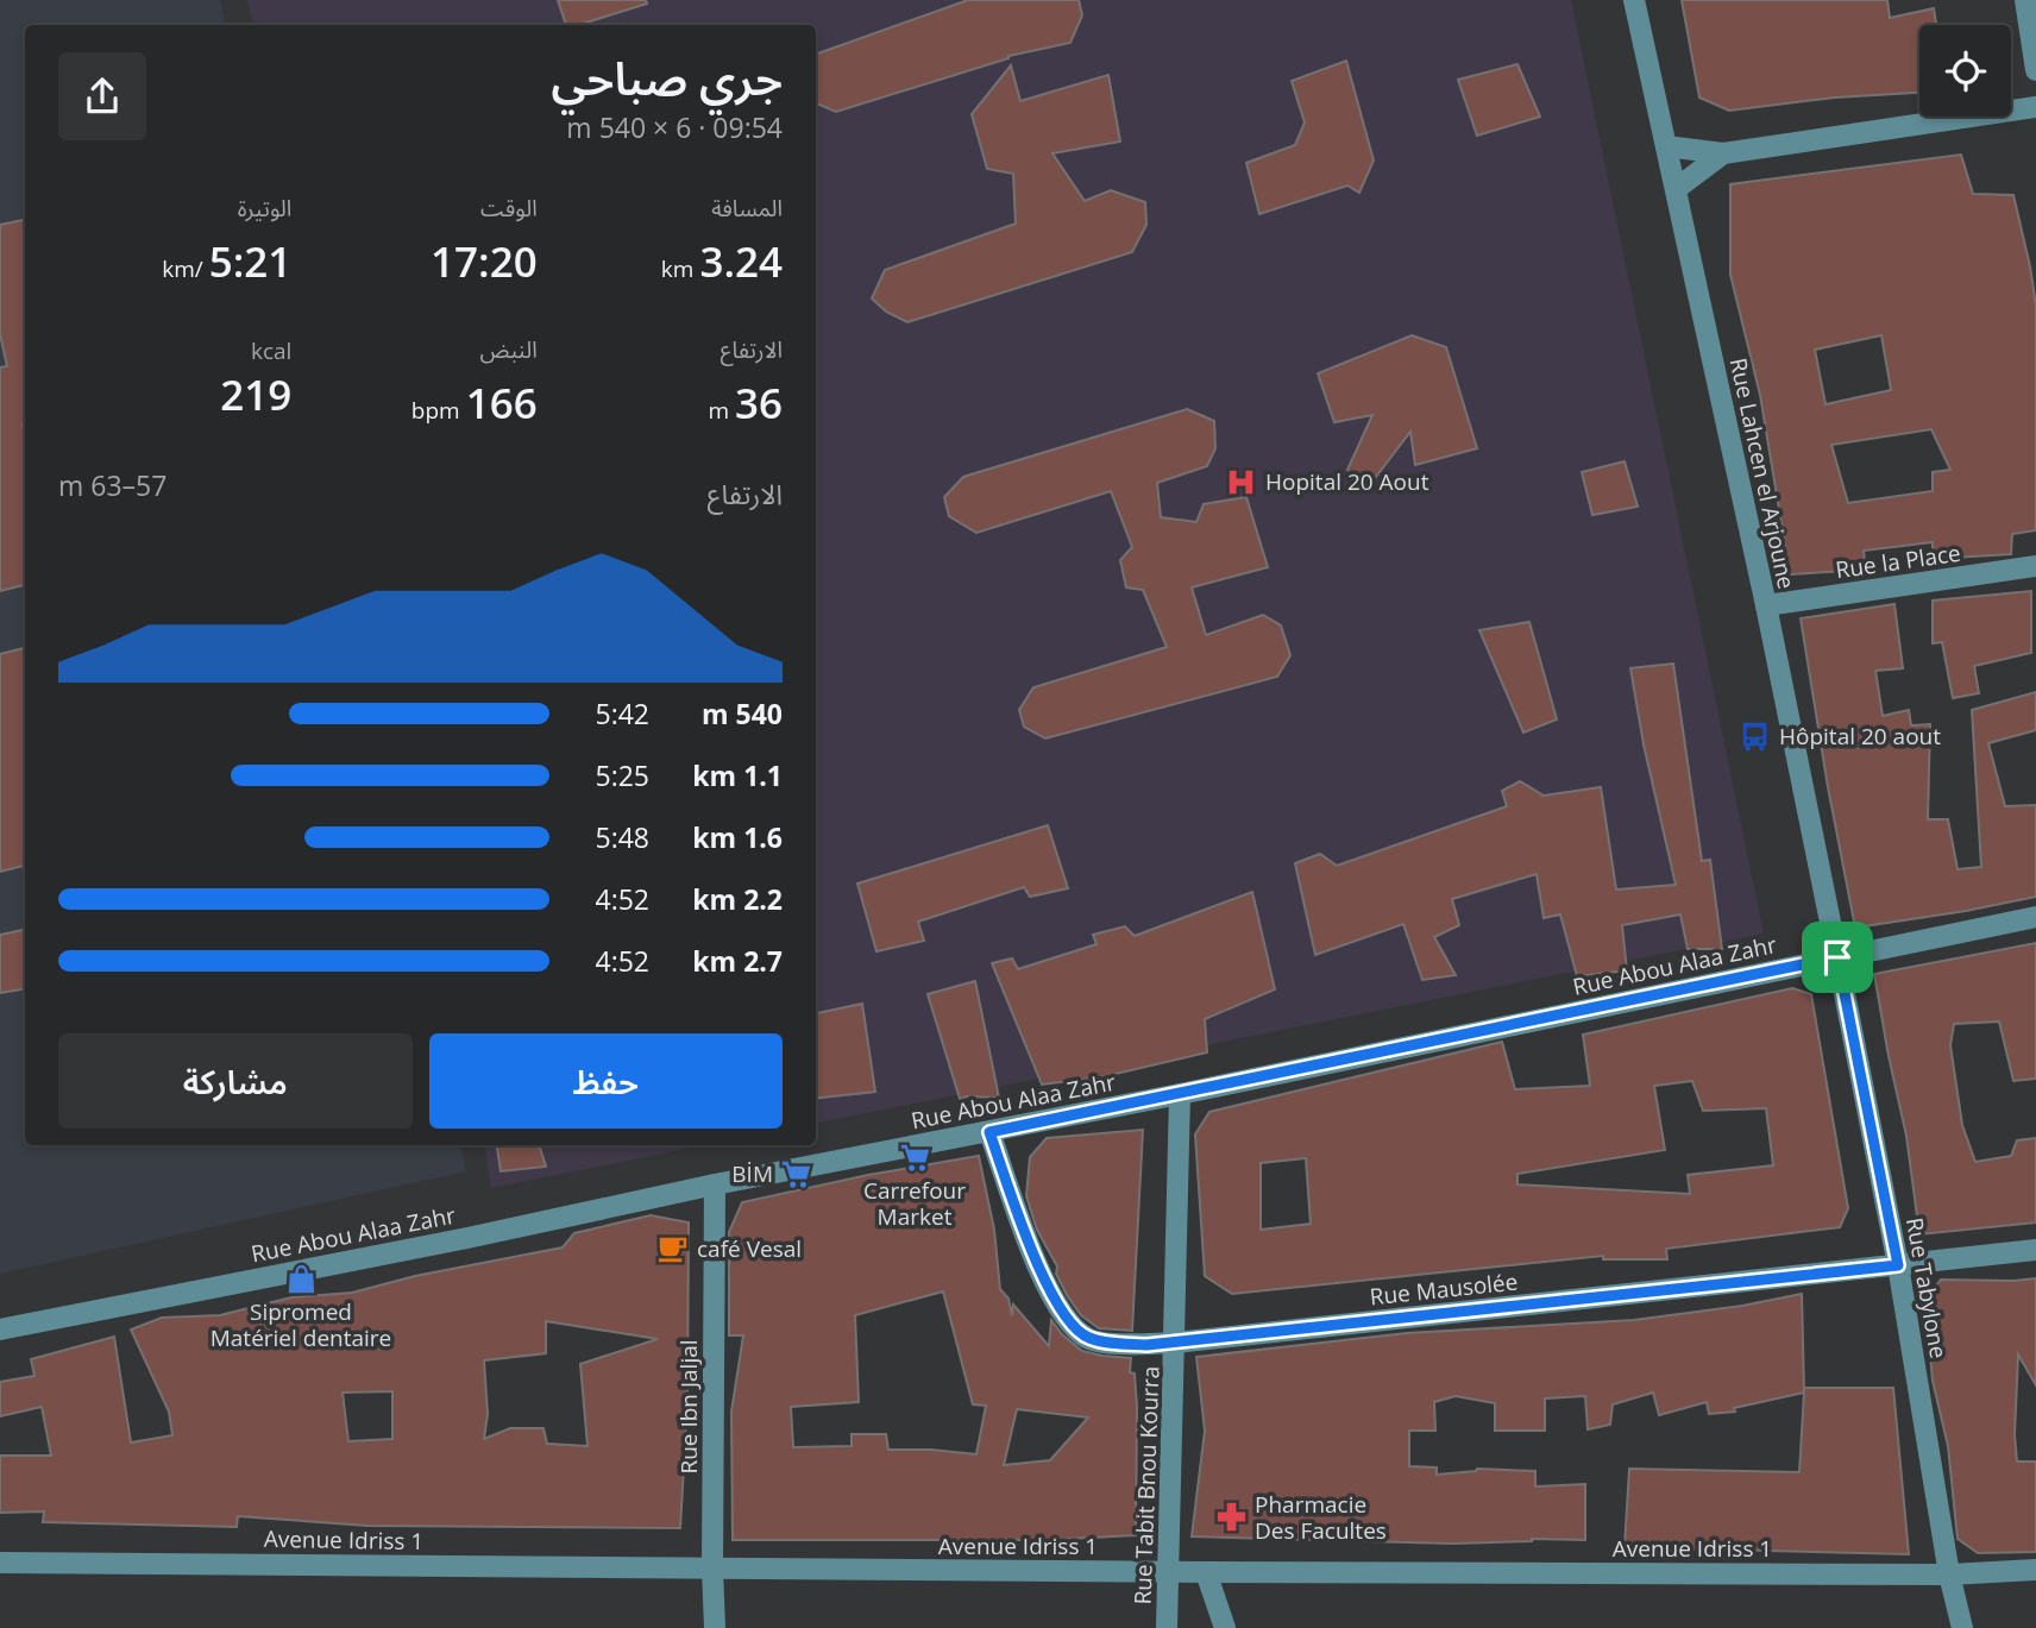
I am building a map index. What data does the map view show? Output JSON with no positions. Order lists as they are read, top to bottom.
{
  "streets": {
    "street": [
      "Rue Lahcen el Arjoune",
      "Rue la Place",
      "Rue Abou Alaa Zahr",
      "Rue Tabylone",
      "Rue Mausolée",
      "Rue Ibn Jaljal",
      "Rue Tabit Bnou Kourra",
      "Avenue Idriss 1"
    ]
  },
  "crossings": [
    ["Rue Lahcen el Arjoune", "Rue la Place"],
    ["Rue Lahcen el Arjoune", "Rue Abou Alaa Zahr"],
    ["Rue Lahcen el Arjoune", "Rue Tabylone"],
    ["Rue Abou Alaa Zahr", "Rue Tabylone"],
    ["Rue Abou Alaa Zahr", "Rue Mausolée"],
    ["Rue Abou Alaa Zahr", "Rue Ibn Jaljal"],
    ["Rue Abou Alaa Zahr", "Rue Tabit Bnou Kourra"],
    ["Rue Tabylone", "Rue Mausolée"],
    ["Rue Tabylone", "Avenue Idriss 1"],
    ["Rue Mausolée", "Rue Tabit Bnou Kourra"],
    ["Rue Ibn Jaljal", "Avenue Idriss 1"],
    ["Rue Tabit Bnou Kourra", "Avenue Idriss 1"]
  ],
  "places": {
    "hospital": ["Hopital 20 Aout"],
    "bus stop": ["Hôpital 20 aout"],
    "supermarket": ["Carrefour Market", "BİM"],
    "cafe": ["café Vesal"],
    "shop": ["Sipromed Matériel dentaire"],
    "pharmacy": ["Pharmacie Des Facultes"]
  },
  "page": {
    "heading": ["جري صباحي", "09:54 · 6 × 540 m"],
    "stats": [
      ["المسافة", "3.24 km"],
      ["الوقت", "17:20"],
      ["الوتيرة", "5:21 /km"],
      ["الارتفاع", "36 m"],
      ["النبض", "166 bpm"],
      ["kcal", "219"]
    ],
    "chart": ["الارتفاع", "57–63 m"],
    "list": [
      {
        "name": "540 m",
        "note": "5:42"
      },
      {
        "name": "1.1 km",
        "note": "5:25"
      },
      {
        "name": "1.6 km",
        "note": "5:48"
      },
      {
        "name": "2.2 km",
        "note": "4:52"
      },
      {
        "name": "2.7 km",
        "note": "4:52"
      }
    ],
    "buttons": ["حفظ", "مشاركة"]
  }
}
